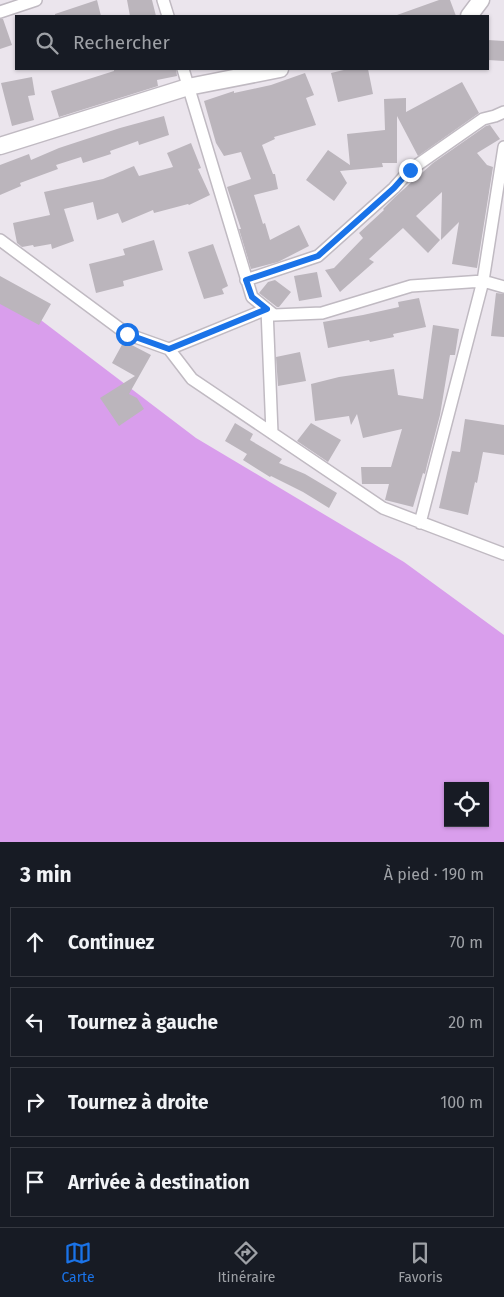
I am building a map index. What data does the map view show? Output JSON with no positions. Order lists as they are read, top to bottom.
{
  "page": {
    "search": "Rechercher",
    "heading": ["3 min", "À pied · 190 m"],
    "list": [
      ["Continuez", "70 m"],
      ["Tournez à gauche", "20 m"],
      ["Tournez à droite", "100 m"],
      "Arrivée à destination"
    ],
    "nav": ["Carte", "Itinéraire", "Favoris"]
  }
}
